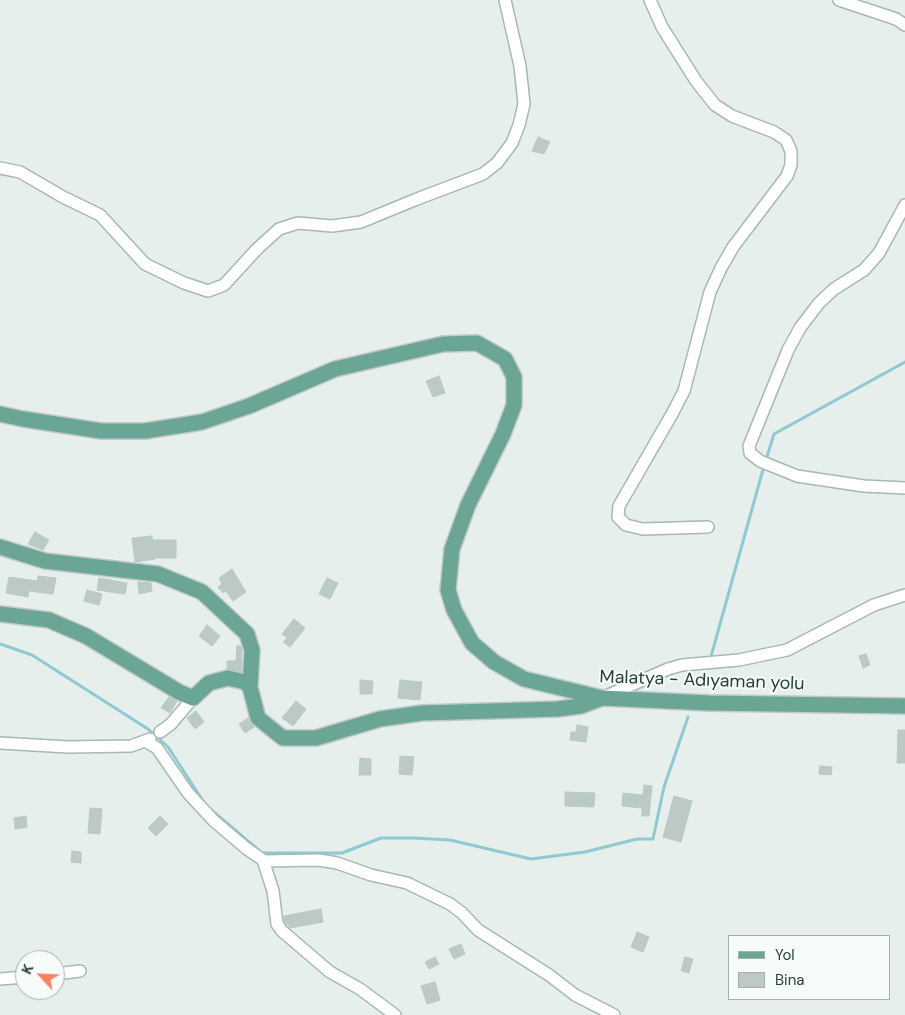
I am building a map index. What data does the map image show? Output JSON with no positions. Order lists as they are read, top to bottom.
{
  "streets": {
    "main road": ["Malatya - Adıyaman yolu"]
  },
  "legend": ["Yol", "Bina"],
  "north": "top left"
}
